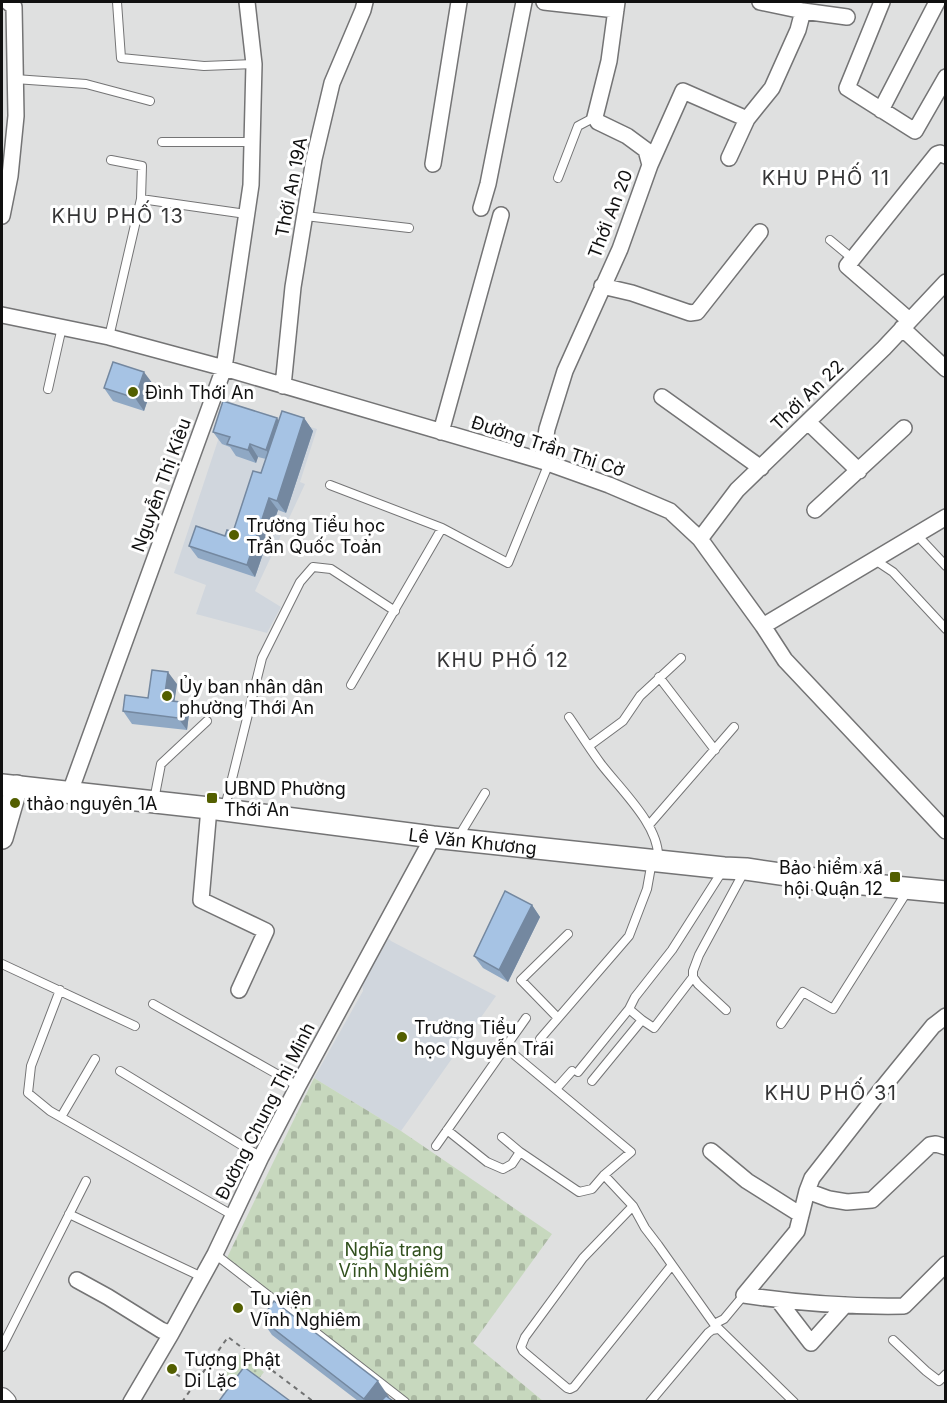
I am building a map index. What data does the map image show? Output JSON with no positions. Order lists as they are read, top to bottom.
{
  "streets": {
    "main road": ["Lê Văn Khương"],
    "street": [
      "Thới An 19A",
      "Thới An 20",
      "Thới An 22",
      "Đường Trần Thị Cờ",
      "Nguyễn Thị Kiêu",
      "Đường Chung Thị Minh"
    ]
  },
  "crossings": [
    ["Thới An 19A", "Đường Trần Thị Cờ"],
    ["Thới An 20", "Đường Trần Thị Cờ"],
    ["Thới An 22", "Đường Trần Thị Cờ"],
    ["Đường Trần Thị Cờ", "Nguyễn Thị Kiêu"],
    ["Nguyễn Thị Kiêu", "Lê Văn Khương"],
    ["Lê Văn Khương", "Đường Chung Thị Minh"]
  ],
  "districts": [
    "KHU PHỐ 11",
    "KHU PHỐ 13",
    "KHU PHỐ 12",
    "KHU PHỐ 31"
  ],
  "parks": ["Nghĩa trang Vĩnh Nghiêm"],
  "places": {
    "other": [
      "Đình Thới An",
      "Trường Tiểu học Trần Quốc Toản",
      "Ủy ban nhân dân phường Thới An",
      "thảo nguyên 1A",
      "Trường Tiểu học Nguyễn Trãi",
      "Tu viện Vĩnh Nghiêm",
      "Tượng Phật Di Lặc"
    ],
    "transit": ["UBND Phường Thới An", "Bảo hiểm xã hội Quận 12"]
  }
}
